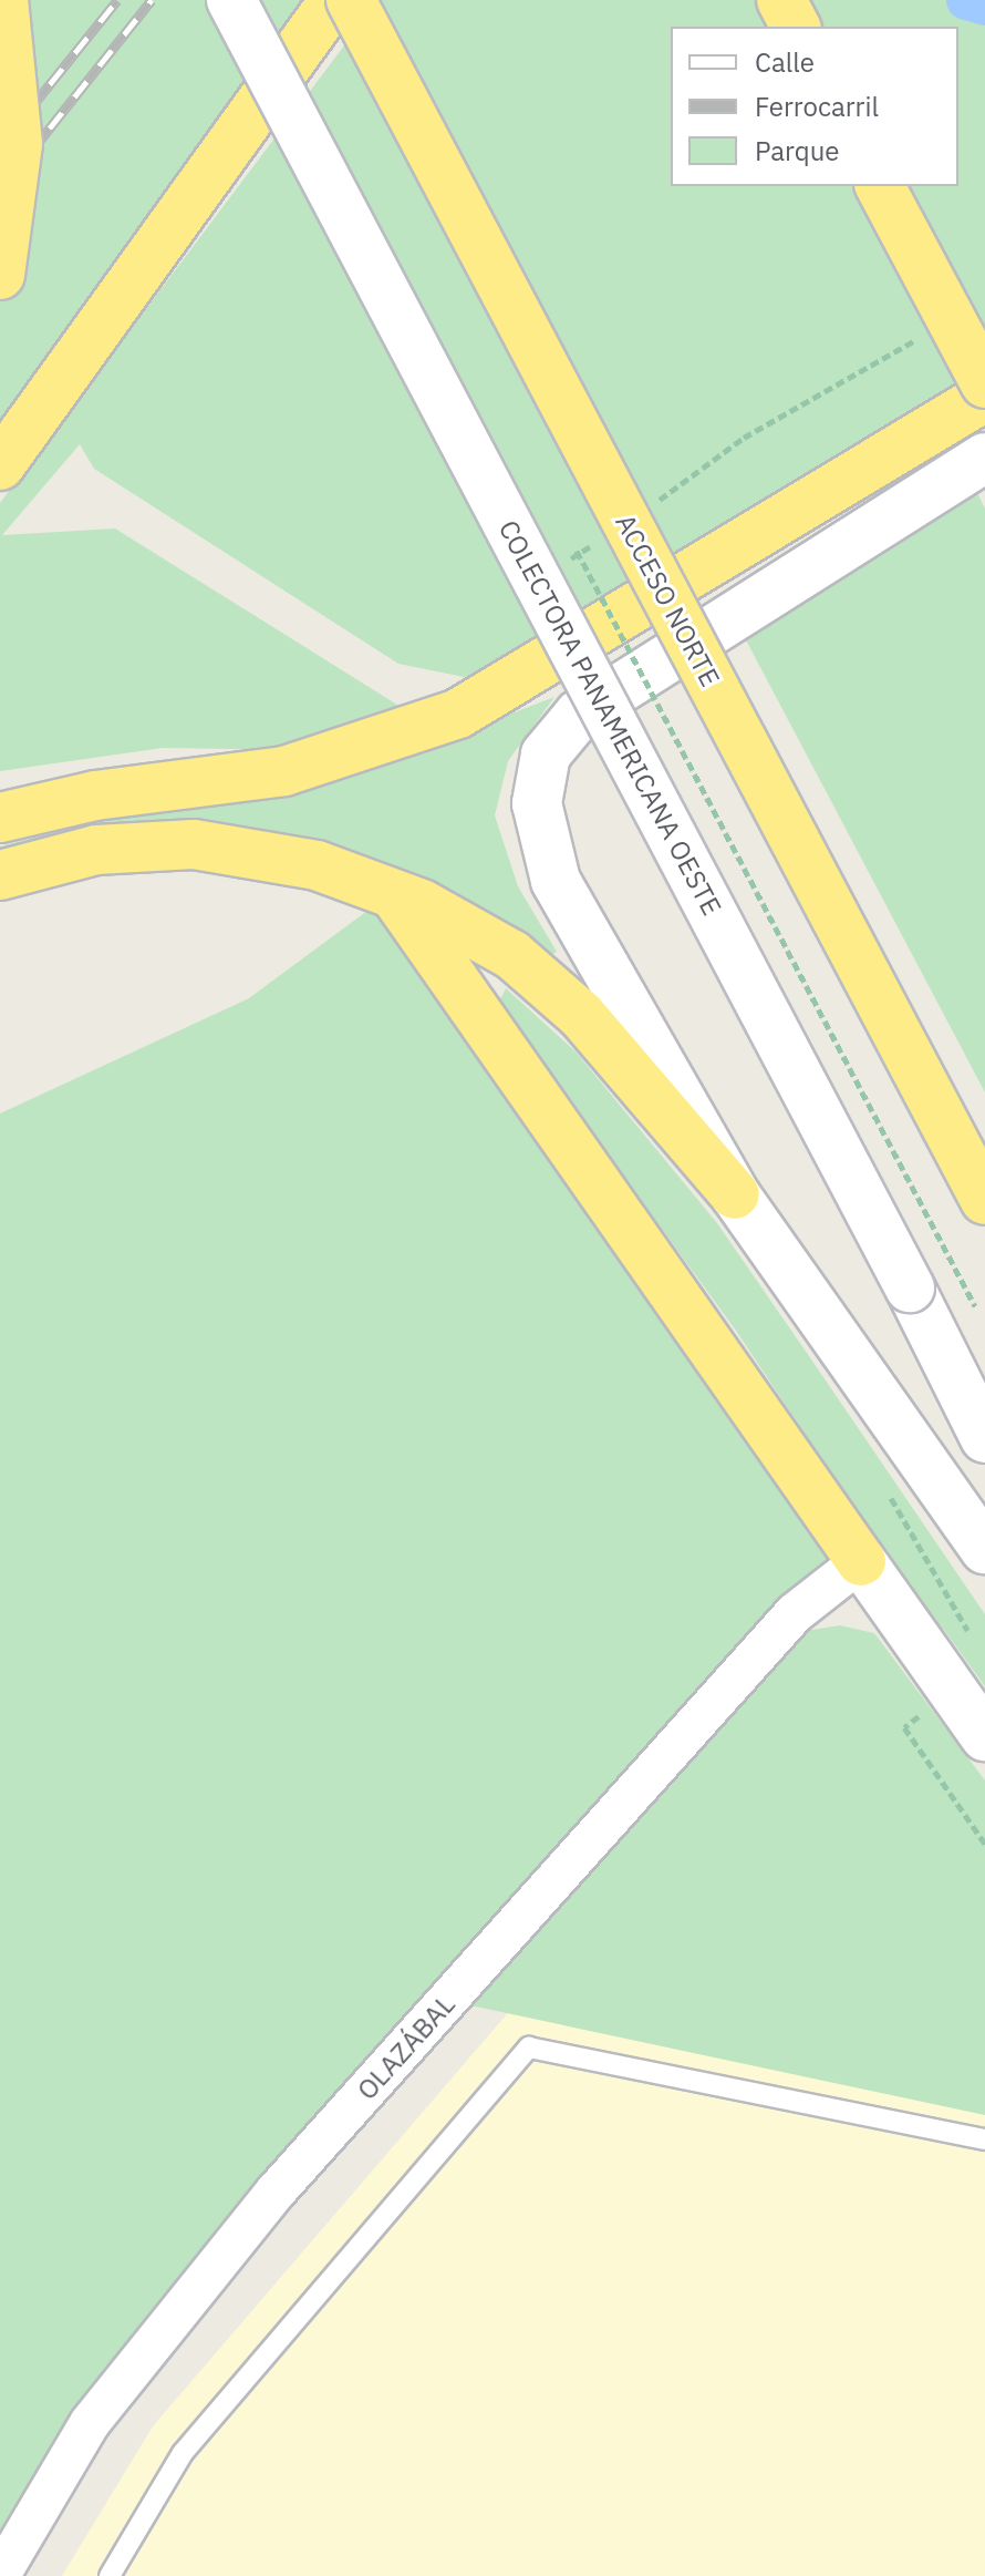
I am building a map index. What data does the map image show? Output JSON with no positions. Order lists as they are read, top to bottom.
{
  "streets": {
    "highway": ["ACCESO NORTE"],
    "main road": ["COLECTORA PANAMERICANA OESTE"],
    "street": ["OLAZÁBAL"]
  },
  "legend": ["Calle", "Ferrocarril", "Parque"]
}
